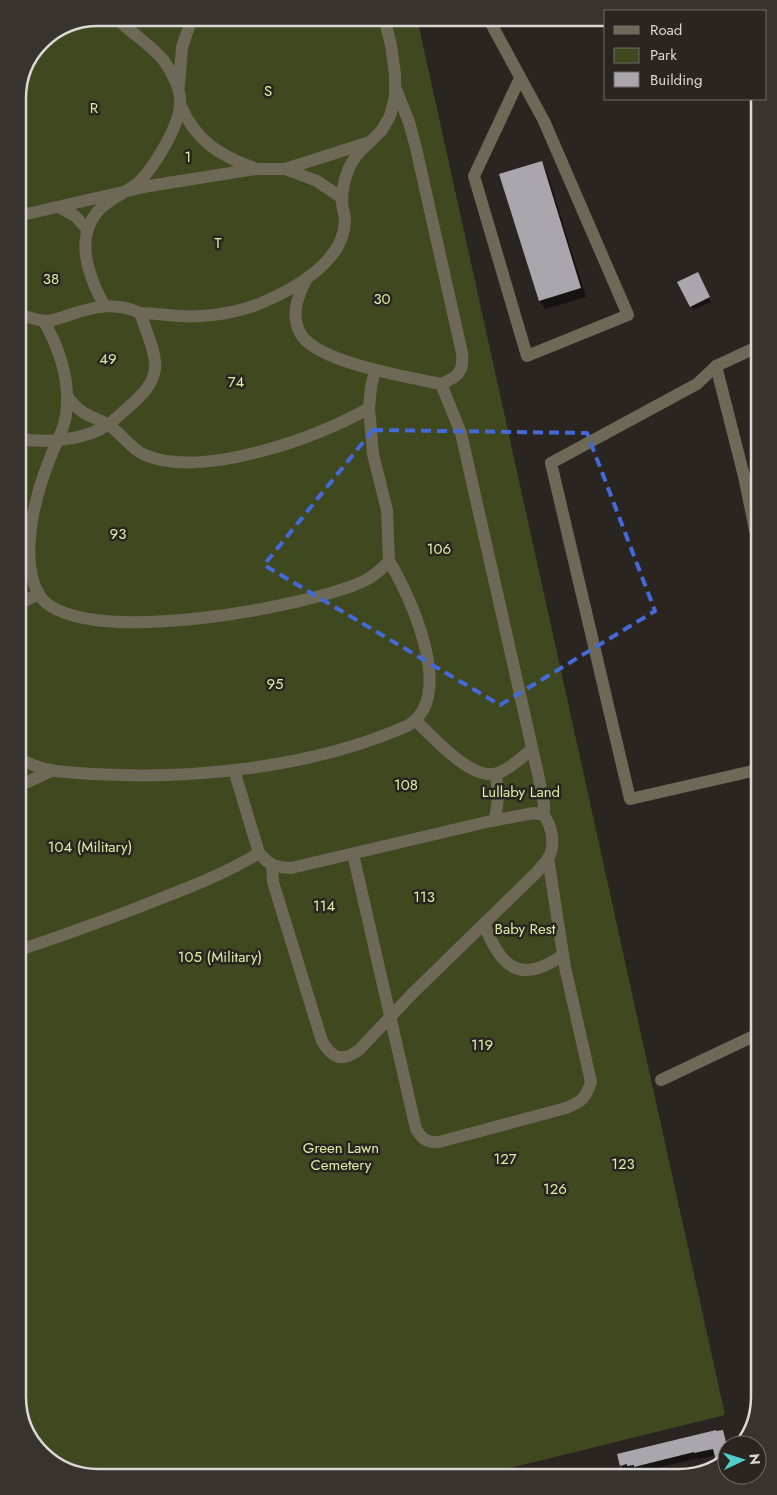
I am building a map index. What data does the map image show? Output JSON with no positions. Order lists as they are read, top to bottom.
{
  "parks": [
    "S",
    "R",
    "1",
    "T",
    "38",
    "30",
    "49",
    "74",
    "93",
    "106",
    "95",
    "108",
    "Lullaby Land",
    "104 (Military)",
    "113",
    "114",
    "Baby Rest",
    "105 (Military)",
    "119",
    "Green Lawn Cemetery",
    "127",
    "123",
    "126"
  ],
  "legend": ["Road", "Park", "Building"],
  "north": "right"
}
